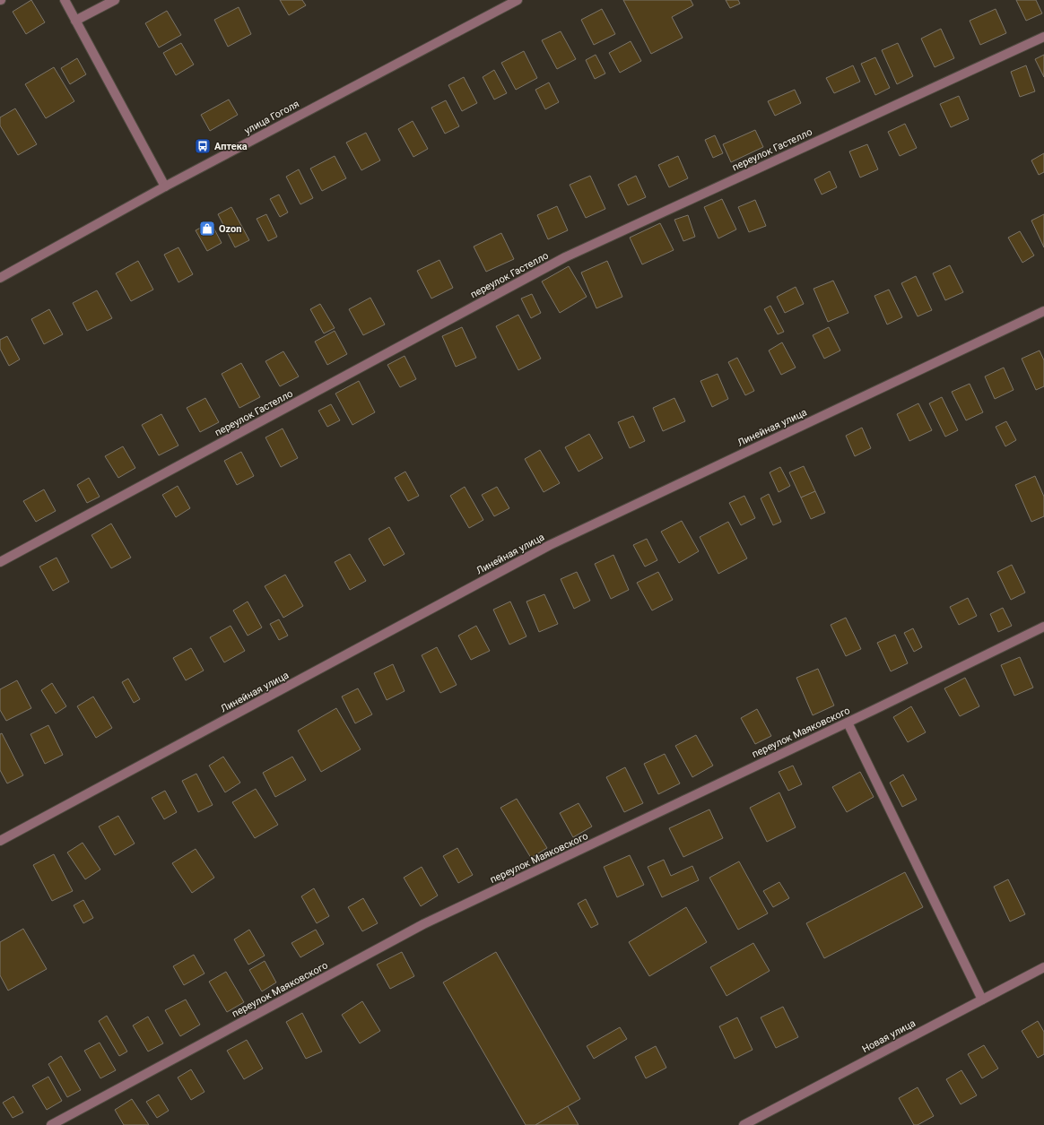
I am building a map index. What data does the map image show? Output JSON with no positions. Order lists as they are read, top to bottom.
{
  "streets": {
    "street": [
      "улица Гоголя",
      "переулок Гастелло",
      "Линейная улица",
      "переулок Маяковского",
      "Новая улица"
    ]
  },
  "places": {
    "bus stop": ["Аптека"],
    "shop": ["Ozon"]
  }
}
